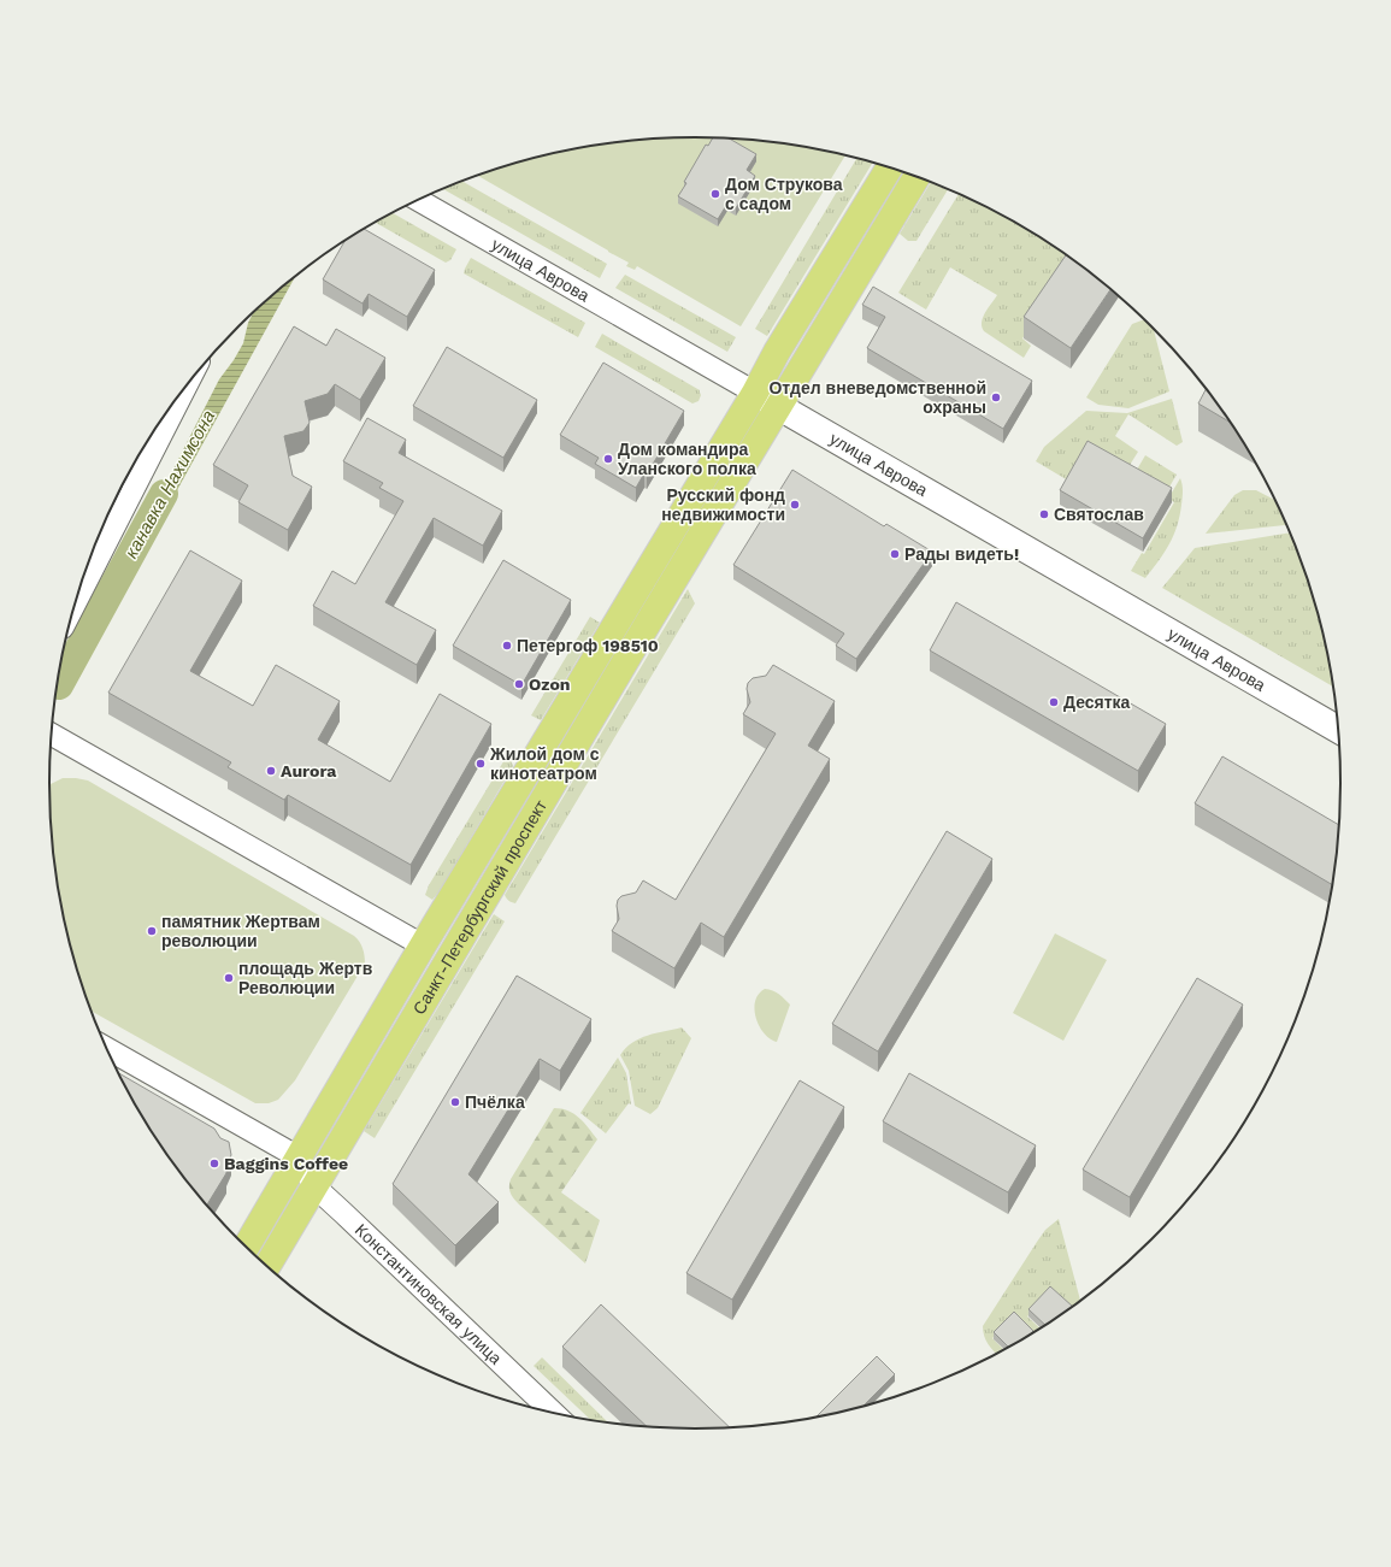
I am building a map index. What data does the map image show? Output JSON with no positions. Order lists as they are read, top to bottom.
{
  "streets": {
    "main road": ["Санкт-Петербургский проспект"],
    "street": ["улица Аврова", "Константиновская улица"]
  },
  "crossings": [
    ["улица Аврова", "Санкт-Петербургский проспект"],
    ["Санкт-Петербургский проспект", "Константиновская улица"]
  ],
  "water": ["канавка Нахимсона"],
  "places": [
    "Дом Струкова с садом",
    "Отдел вневедомственной охраны",
    "Дом командира Уланского полка",
    "Русский фонд недвижимости",
    "Святослав",
    "Рады видеть!",
    "Петергоф 198510",
    "Ozon",
    "Десятка",
    "Жилой дом с кинотеатром",
    "Aurora",
    "памятник Жертвам революции",
    "площадь Жертв Революции",
    "Пчёлка",
    "Baggins Coffee"
  ]
}
